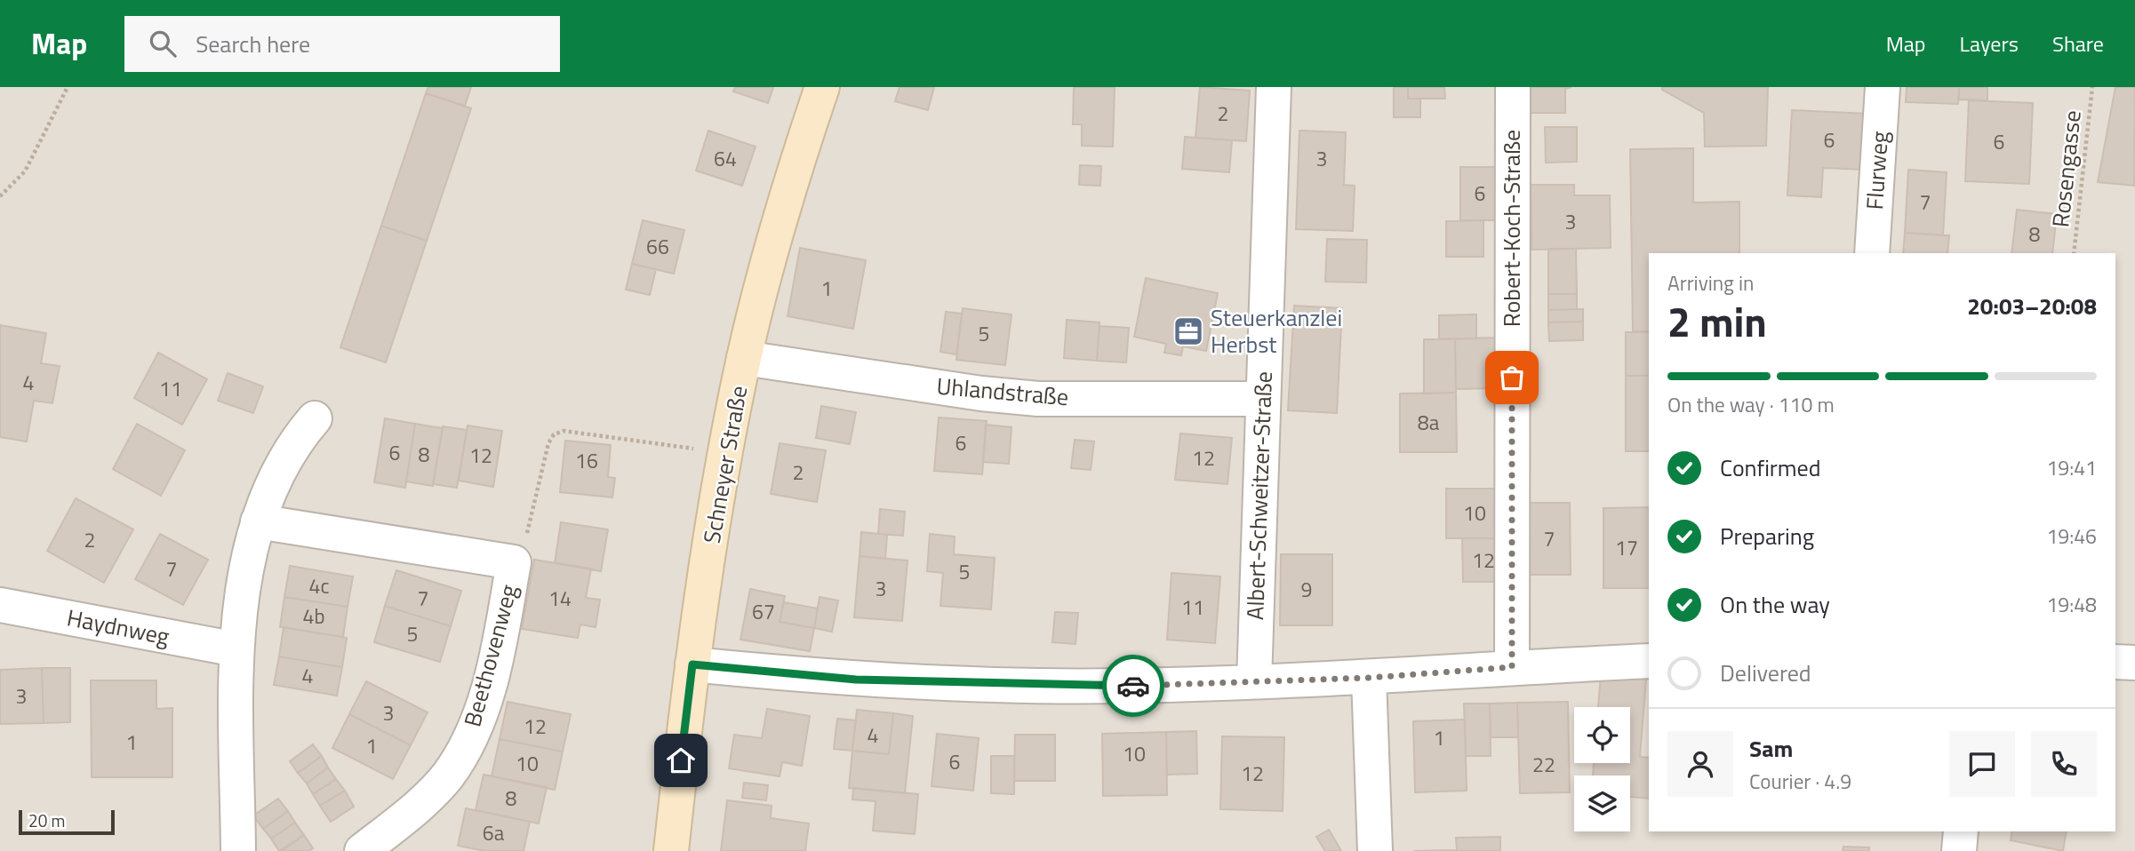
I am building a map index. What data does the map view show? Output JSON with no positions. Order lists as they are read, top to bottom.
{
  "streets": {
    "street": [
      "Flurweg",
      "Robert-Koch-Straße",
      "Uhlandstraße",
      "Schneyer Straße",
      "Albert-Schweitzer-Straße",
      "Haydnweg",
      "Beethovenweg"
    ],
    "path": ["Rosengasse"]
  },
  "crossings": [
    ["Uhlandstraße", "Schneyer Straße"],
    ["Uhlandstraße", "Albert-Schweitzer-Straße"]
  ],
  "places": {
    "office": ["Steuerkanzlei Herbst"]
  },
  "house_numbers": [
    "2",
    "6",
    "6",
    "64",
    "3",
    "6",
    "7",
    "3",
    "8",
    "66",
    "1",
    "5",
    "4",
    "11",
    "8a",
    "6",
    "6",
    "8",
    "12",
    "12",
    "16",
    "2",
    "10",
    "7",
    "2",
    "17",
    "12",
    "7",
    "5",
    "4c",
    "3",
    "9",
    "7",
    "14",
    "11",
    "67",
    "4b",
    "5",
    "4",
    "3",
    "3",
    "12",
    "4",
    "1",
    "1",
    "1",
    "10",
    "6",
    "10",
    "22",
    "12",
    "8",
    "6a"
  ],
  "scale_bar": "20 m",
  "page": {
    "header": "Map",
    "search": "Search here",
    "nav": ["Map", "Layers", "Share"],
    "heading": ["2 min", "Arriving in", "20:03–20:08"],
    "panel": ["Sam", "Courier · 4.9"],
    "bar": "On the way · 110 m",
    "list": [
      ["Confirmed", "19:41"],
      ["Preparing", "19:46"],
      ["On the way", "19:48"],
      "Delivered"
    ],
    "scale": "20 m"
  }
}
